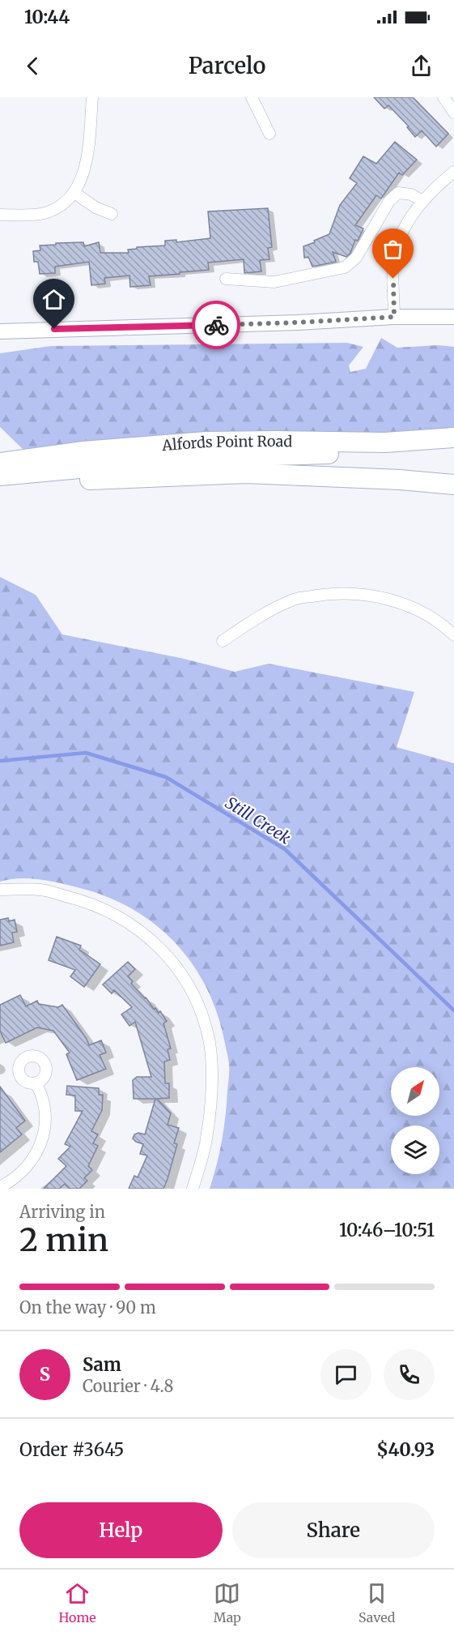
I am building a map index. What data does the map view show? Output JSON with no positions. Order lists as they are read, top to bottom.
{
  "streets": {
    "highway": ["Alfords Point Road"]
  },
  "water": ["Still Creek"],
  "north": "top right",
  "page": {
    "status": "10:44",
    "header": "Parcelo",
    "heading": ["2 min", "Arriving in", "10:46–10:51"],
    "panel": [
      "Sam",
      "Courier · 4.8",
      "Order #3645",
      "$40.93"
    ],
    "bar": "On the way · 90 m",
    "round": "S",
    "buttons": ["Help", "Share"],
    "tabs": ["Home", "Map", "Saved"]
  }
}
